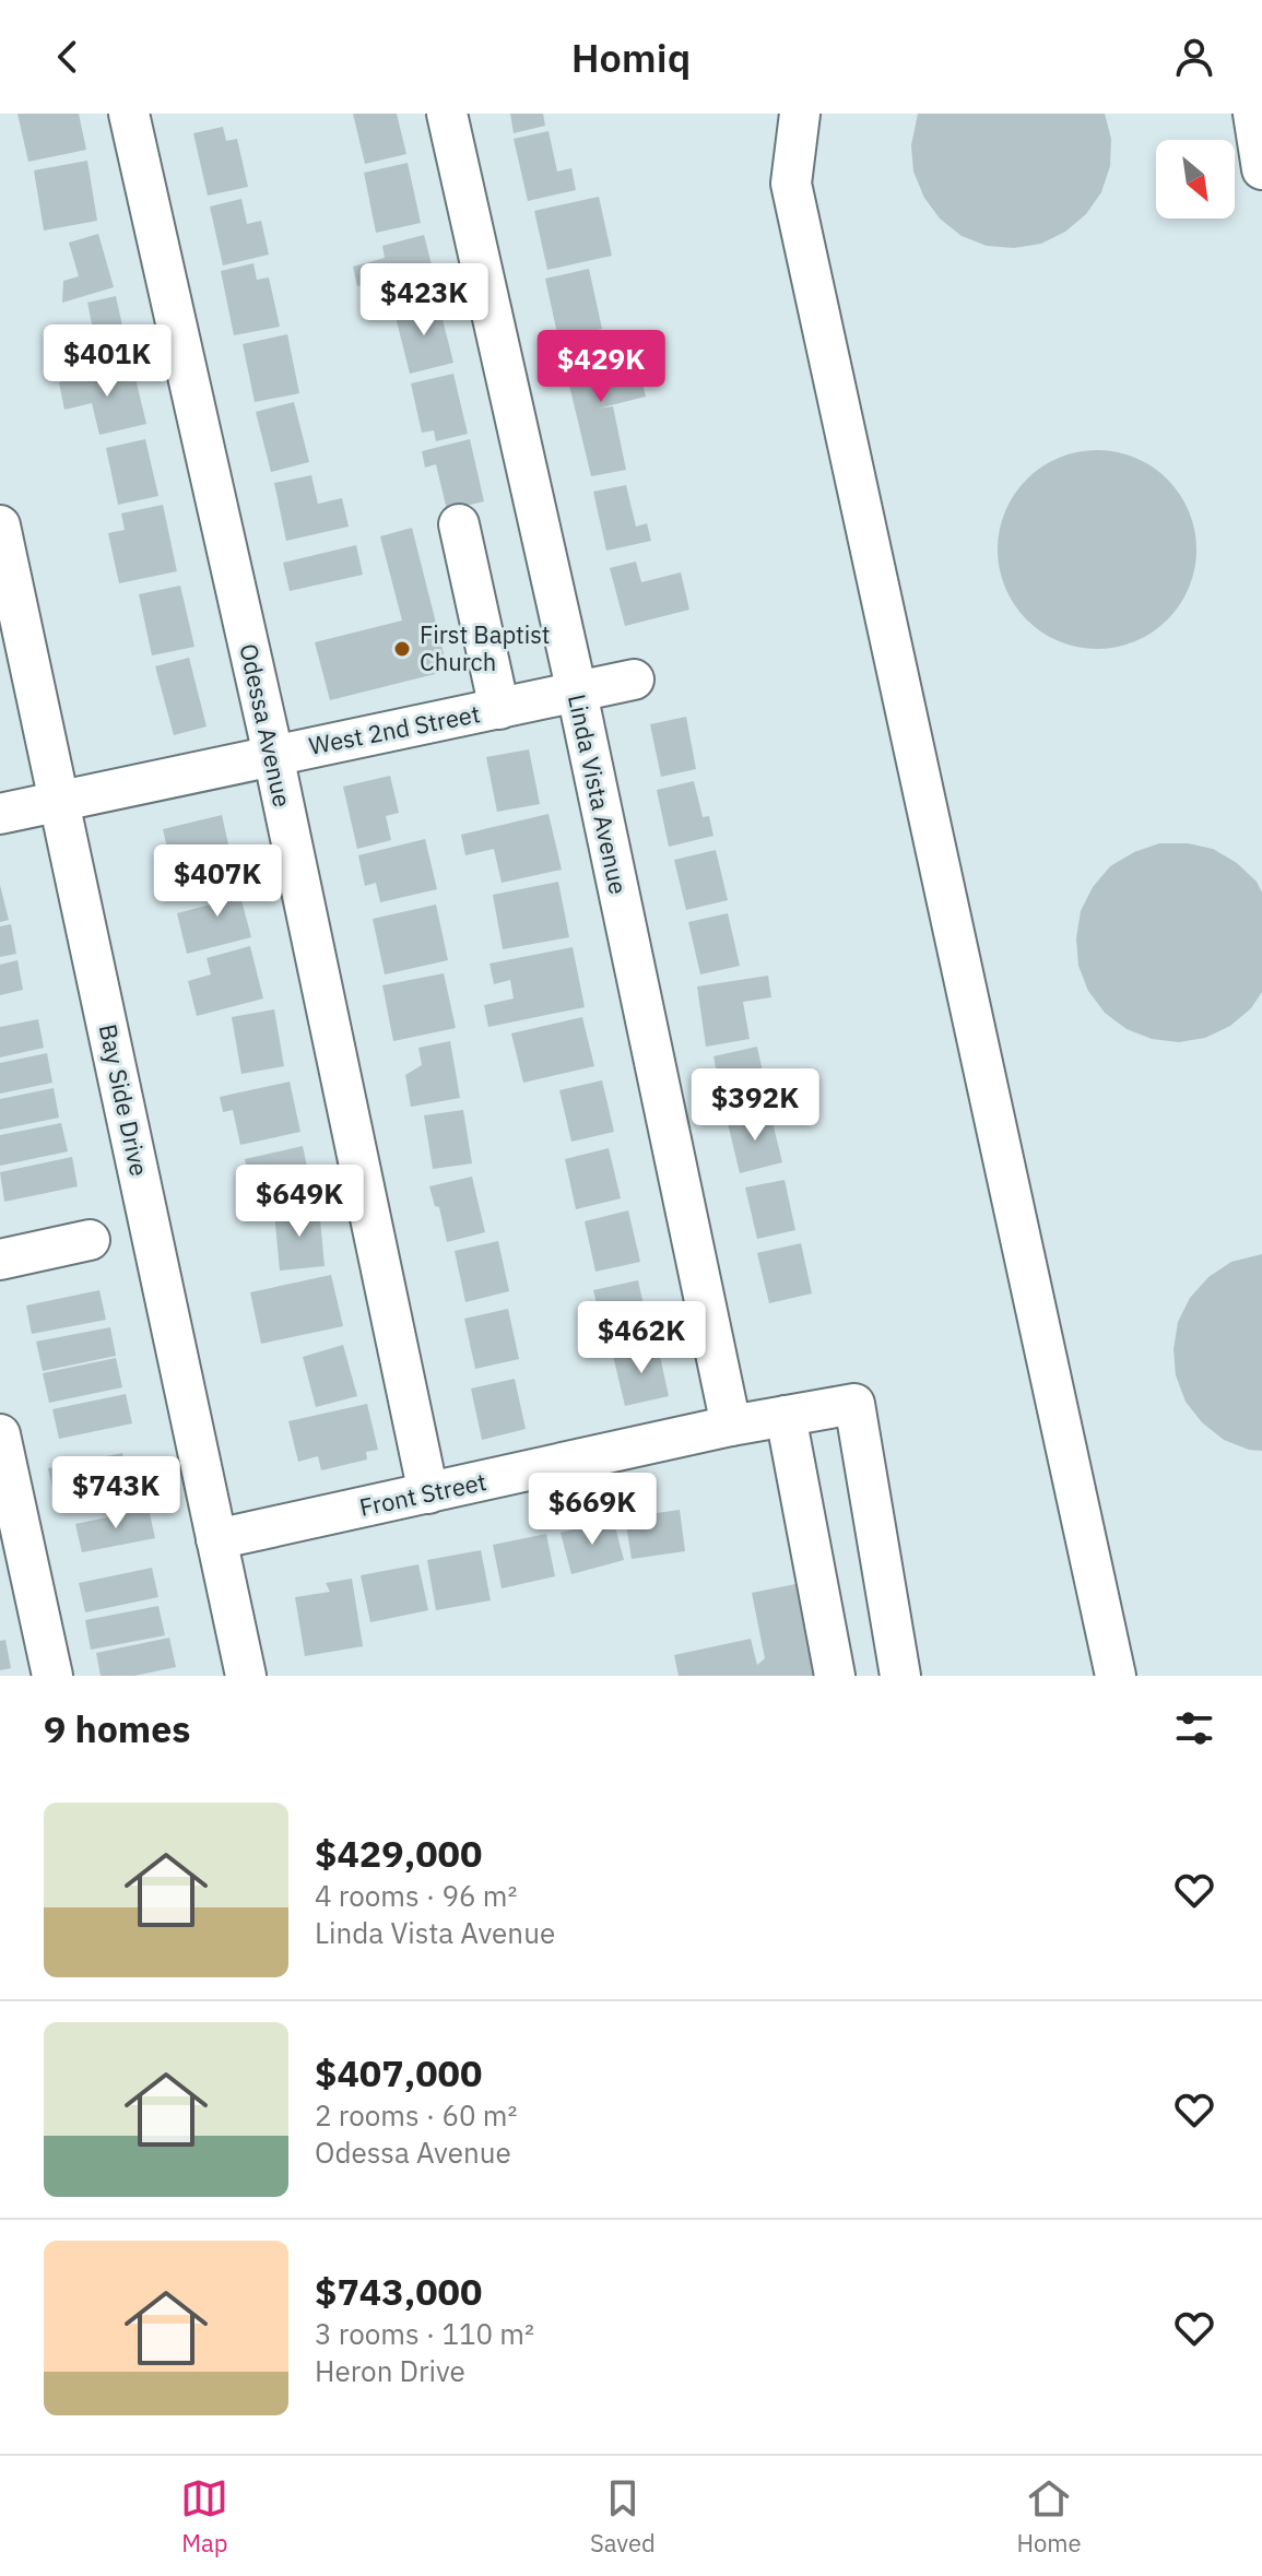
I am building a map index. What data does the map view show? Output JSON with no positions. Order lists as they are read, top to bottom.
{
  "streets": {
    "street": [
      "Odessa Avenue",
      "West 2nd Street",
      "Linda Vista Avenue",
      "Bay Side Drive",
      "Front Street"
    ]
  },
  "crossings": [
    ["Odessa Avenue", "West 2nd Street"],
    ["Odessa Avenue", "Front Street"],
    ["West 2nd Street", "Linda Vista Avenue"],
    ["West 2nd Street", "Bay Side Drive"],
    ["Linda Vista Avenue", "Front Street"],
    ["Bay Side Drive", "Front Street"]
  ],
  "places": ["First Baptist Church"],
  "north": "bottom right",
  "page": {
    "header": "Homiq",
    "price": [
      "$423K",
      "$401K",
      "$429K",
      "$407K",
      "$392K",
      "$649K",
      "$462K",
      "$743K",
      "$669K"
    ],
    "heading": "9 homes",
    "list": [
      {
        "name": "$429,000",
        "note": "4 rooms · 96 m² · Linda Vista Avenue"
      },
      {
        "name": "$407,000",
        "note": "2 rooms · 60 m² · Odessa Avenue"
      },
      {
        "name": "$743,000",
        "note": "3 rooms · 110 m² · Heron Drive"
      }
    ],
    "tabs": ["Map", "Saved", "Home"]
  }
}
